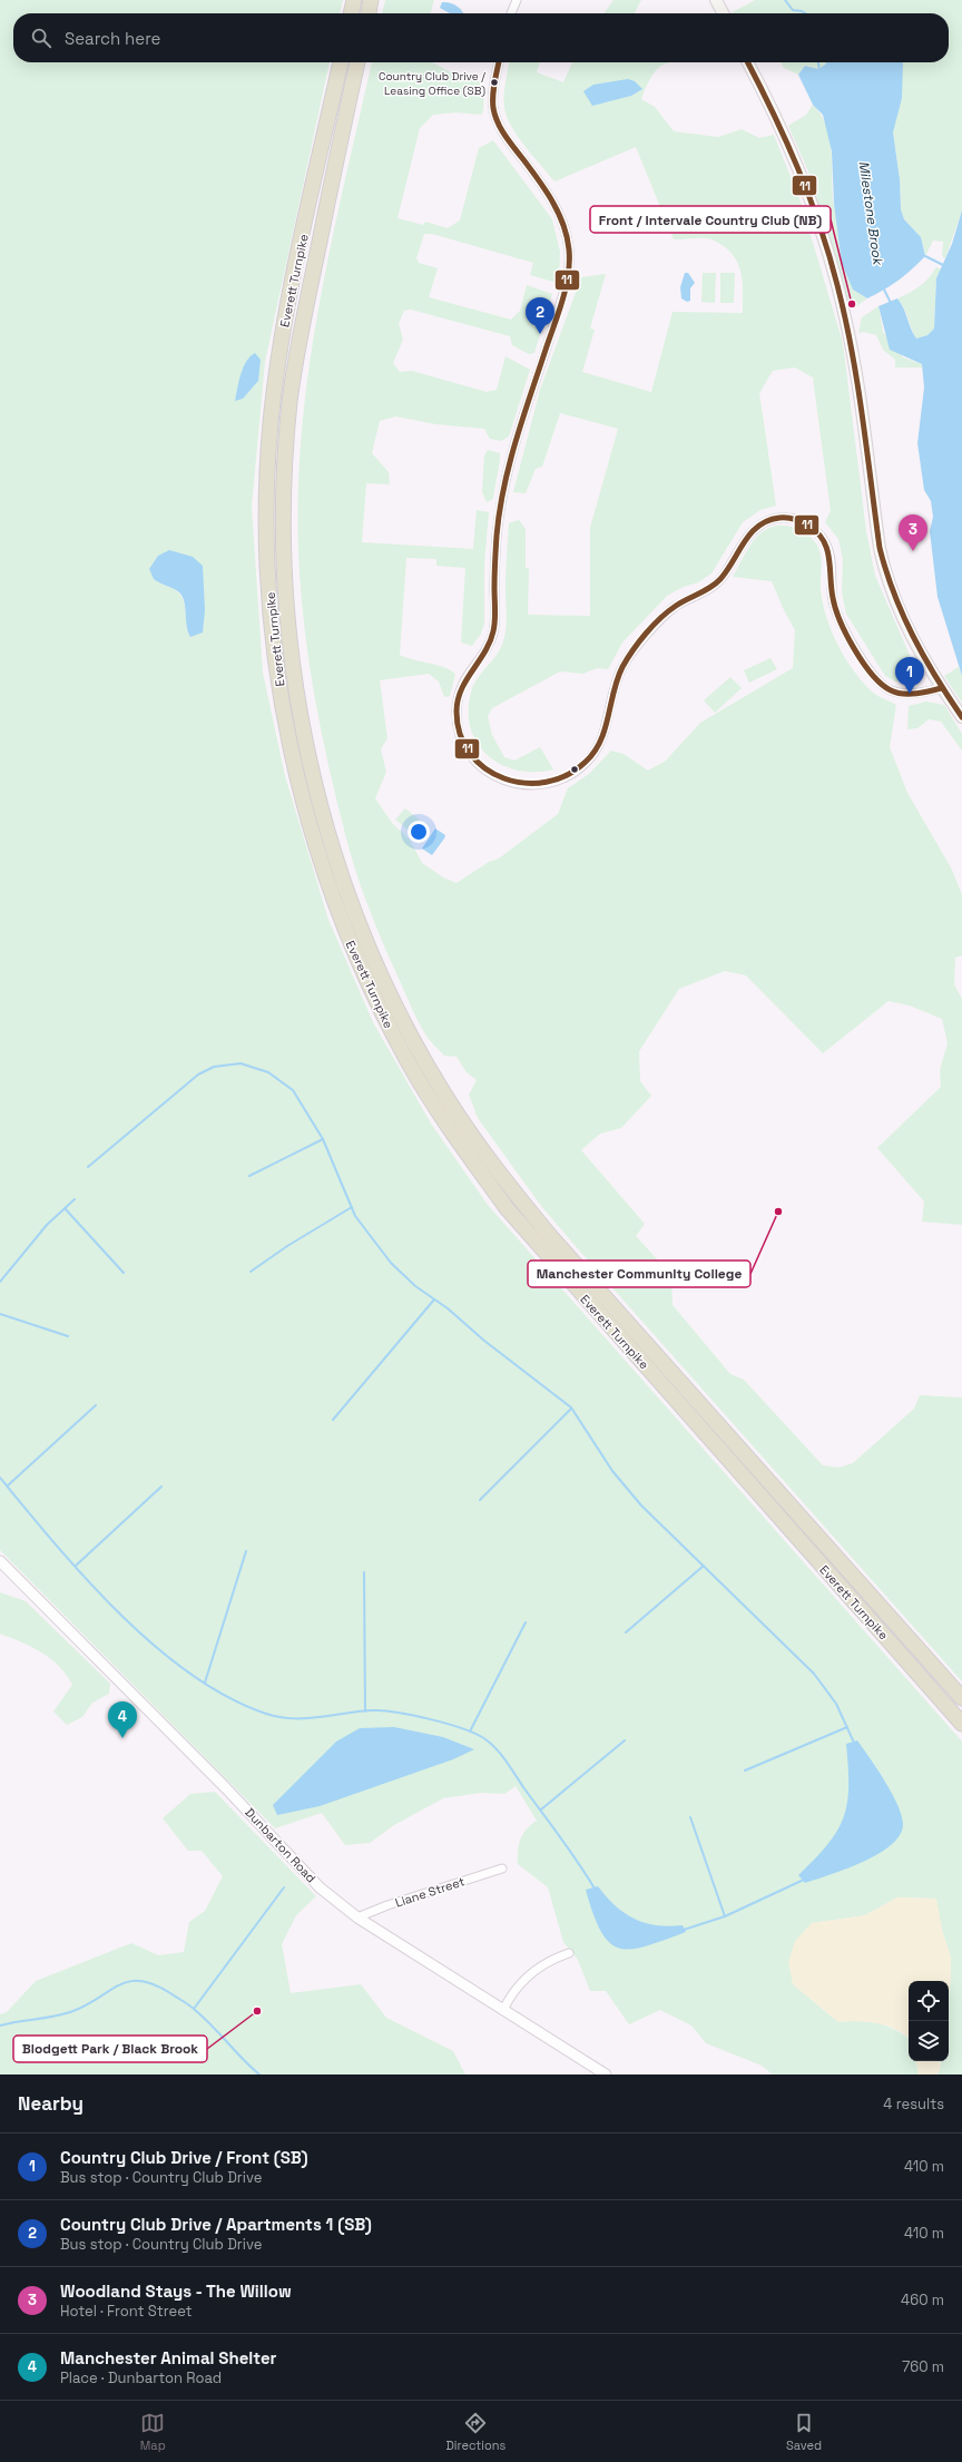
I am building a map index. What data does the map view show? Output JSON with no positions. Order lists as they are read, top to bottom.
{
  "streets": {
    "highway": ["Everett Turnpike"],
    "street": ["Dunbarton Road", "Liane Street"]
  },
  "crossings": [
    ["Dunbarton Road", "Liane Street"]
  ],
  "water": ["Milestone Brook"],
  "places": [
    "Country Club Drive / Leasing Office (SB)",
    "Front / Intervale Country Club (NB)",
    "Manchester Community College",
    "Blodgett Park / Black Brook"
  ],
  "lines": ["transit line 11"],
  "page": {
    "search": "Search here",
    "pins": [
      "2",
      "3",
      "1",
      "4"
    ],
    "heading": ["Nearby", "4 results"],
    "list": [
      {
        "mark": "1",
        "name": "Country Club Drive / Front (SB)",
        "note": "Bus stop · Country Club Drive",
        "value": "410 m"
      },
      {
        "mark": "2",
        "name": "Country Club Drive / Apartments 1 (SB)",
        "note": "Bus stop · Country Club Drive",
        "value": "410 m"
      },
      {
        "mark": "3",
        "name": "Woodland Stays - The Willow",
        "note": "Hotel · Front Street",
        "value": "460 m"
      },
      {
        "mark": "4",
        "name": "Manchester Animal Shelter",
        "note": "Place · Dunbarton Road",
        "value": "760 m"
      }
    ],
    "nav": ["Map", "Directions", "Saved"]
  }
}
